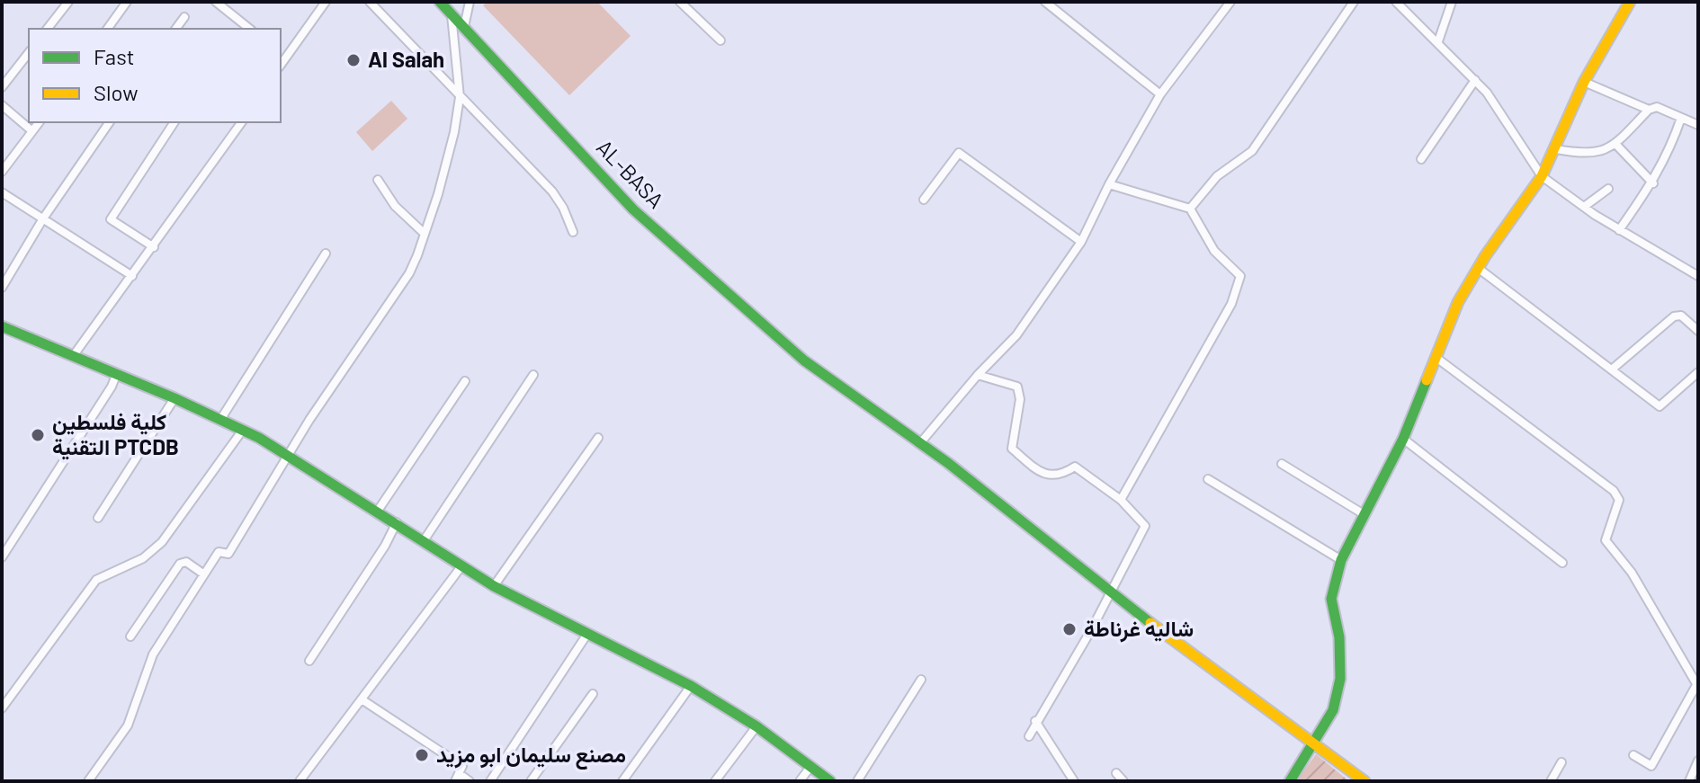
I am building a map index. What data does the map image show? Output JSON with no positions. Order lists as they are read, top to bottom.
{
  "streets": {
    "street": ["AL-BASA"]
  },
  "places": [
    "Al Salah",
    "كلية فلسطين التقنية PTCDB",
    "شاليه غرناطة",
    "مصنع سليمان ابو مزيد"
  ],
  "legend": ["Fast", "Slow"]
}
